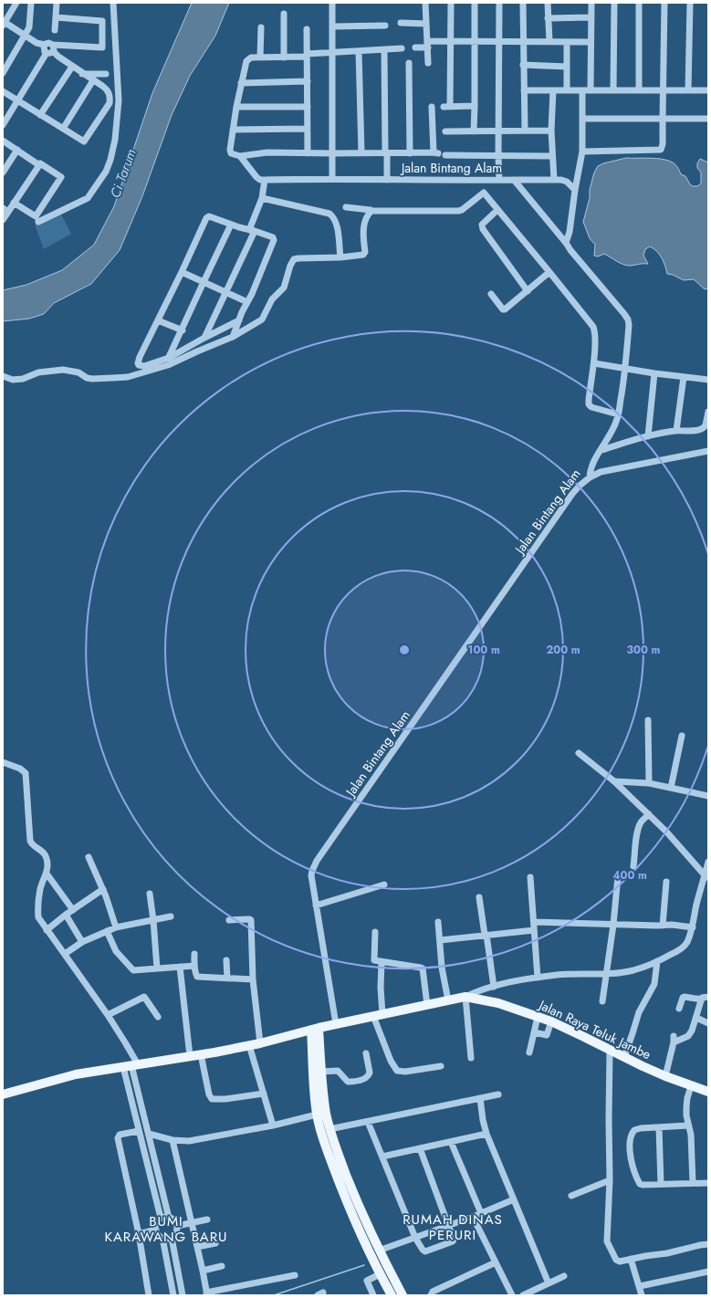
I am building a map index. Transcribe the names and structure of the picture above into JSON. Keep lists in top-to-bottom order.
{
  "streets": {
    "main road": ["Jalan Raya Teluk Jambe"],
    "street": ["Jalan Bintang Alam"]
  },
  "crossings": [
    ["Jalan Bintang Alam", "Jalan Raya Teluk Jambe"]
  ],
  "districts": ["RUMAH DINAS PERURI", "BUMI KARAWANG BARU"],
  "water": ["Ci Tarum"],
  "rings": [
    "100 m",
    "200 m",
    "300 m",
    "400 m"
  ]
}
